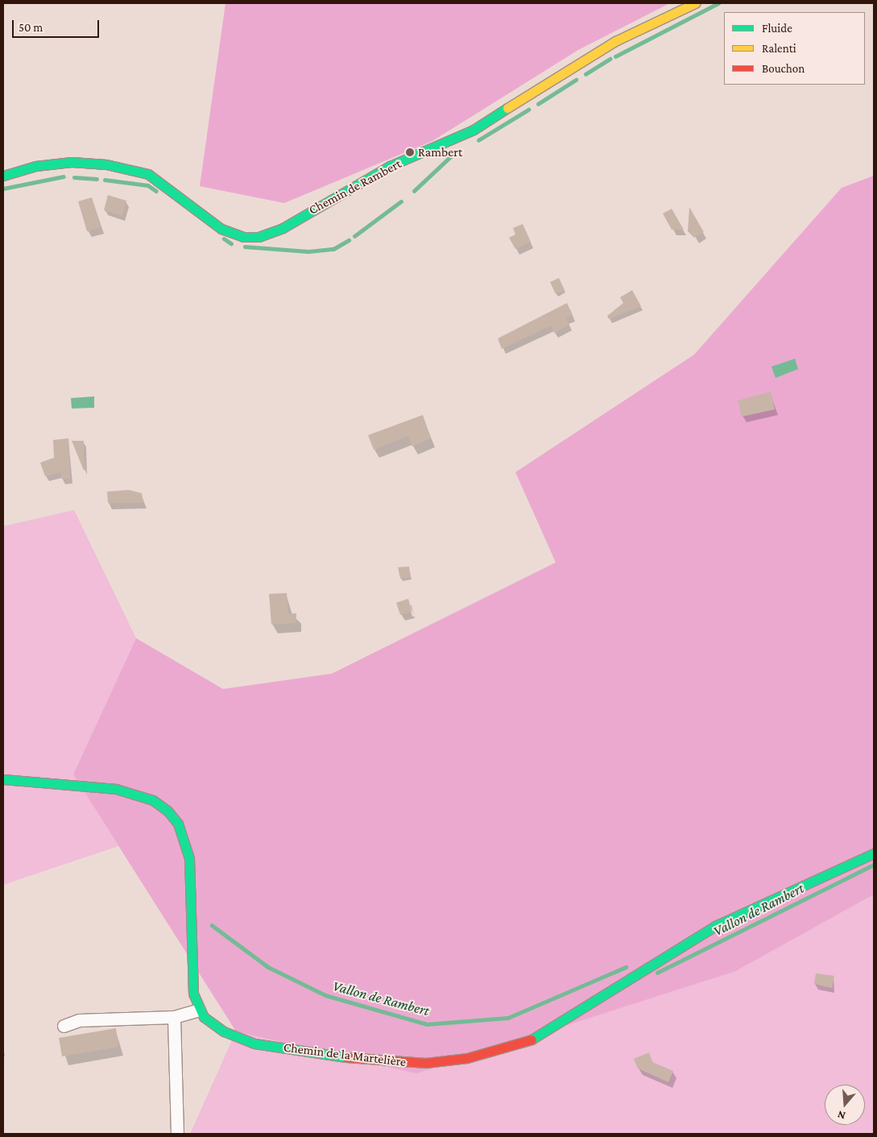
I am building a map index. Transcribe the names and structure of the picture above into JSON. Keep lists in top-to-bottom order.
{
  "streets": {
    "street": ["Chemin de Rambert", "Chemin de la Martelière"]
  },
  "water": ["Vallon de Rambert"],
  "places": ["Rambert"],
  "legend": ["Fluide", "Ralenti", "Bouchon"],
  "scale_bar": "50 m",
  "north": "bottom"
}
